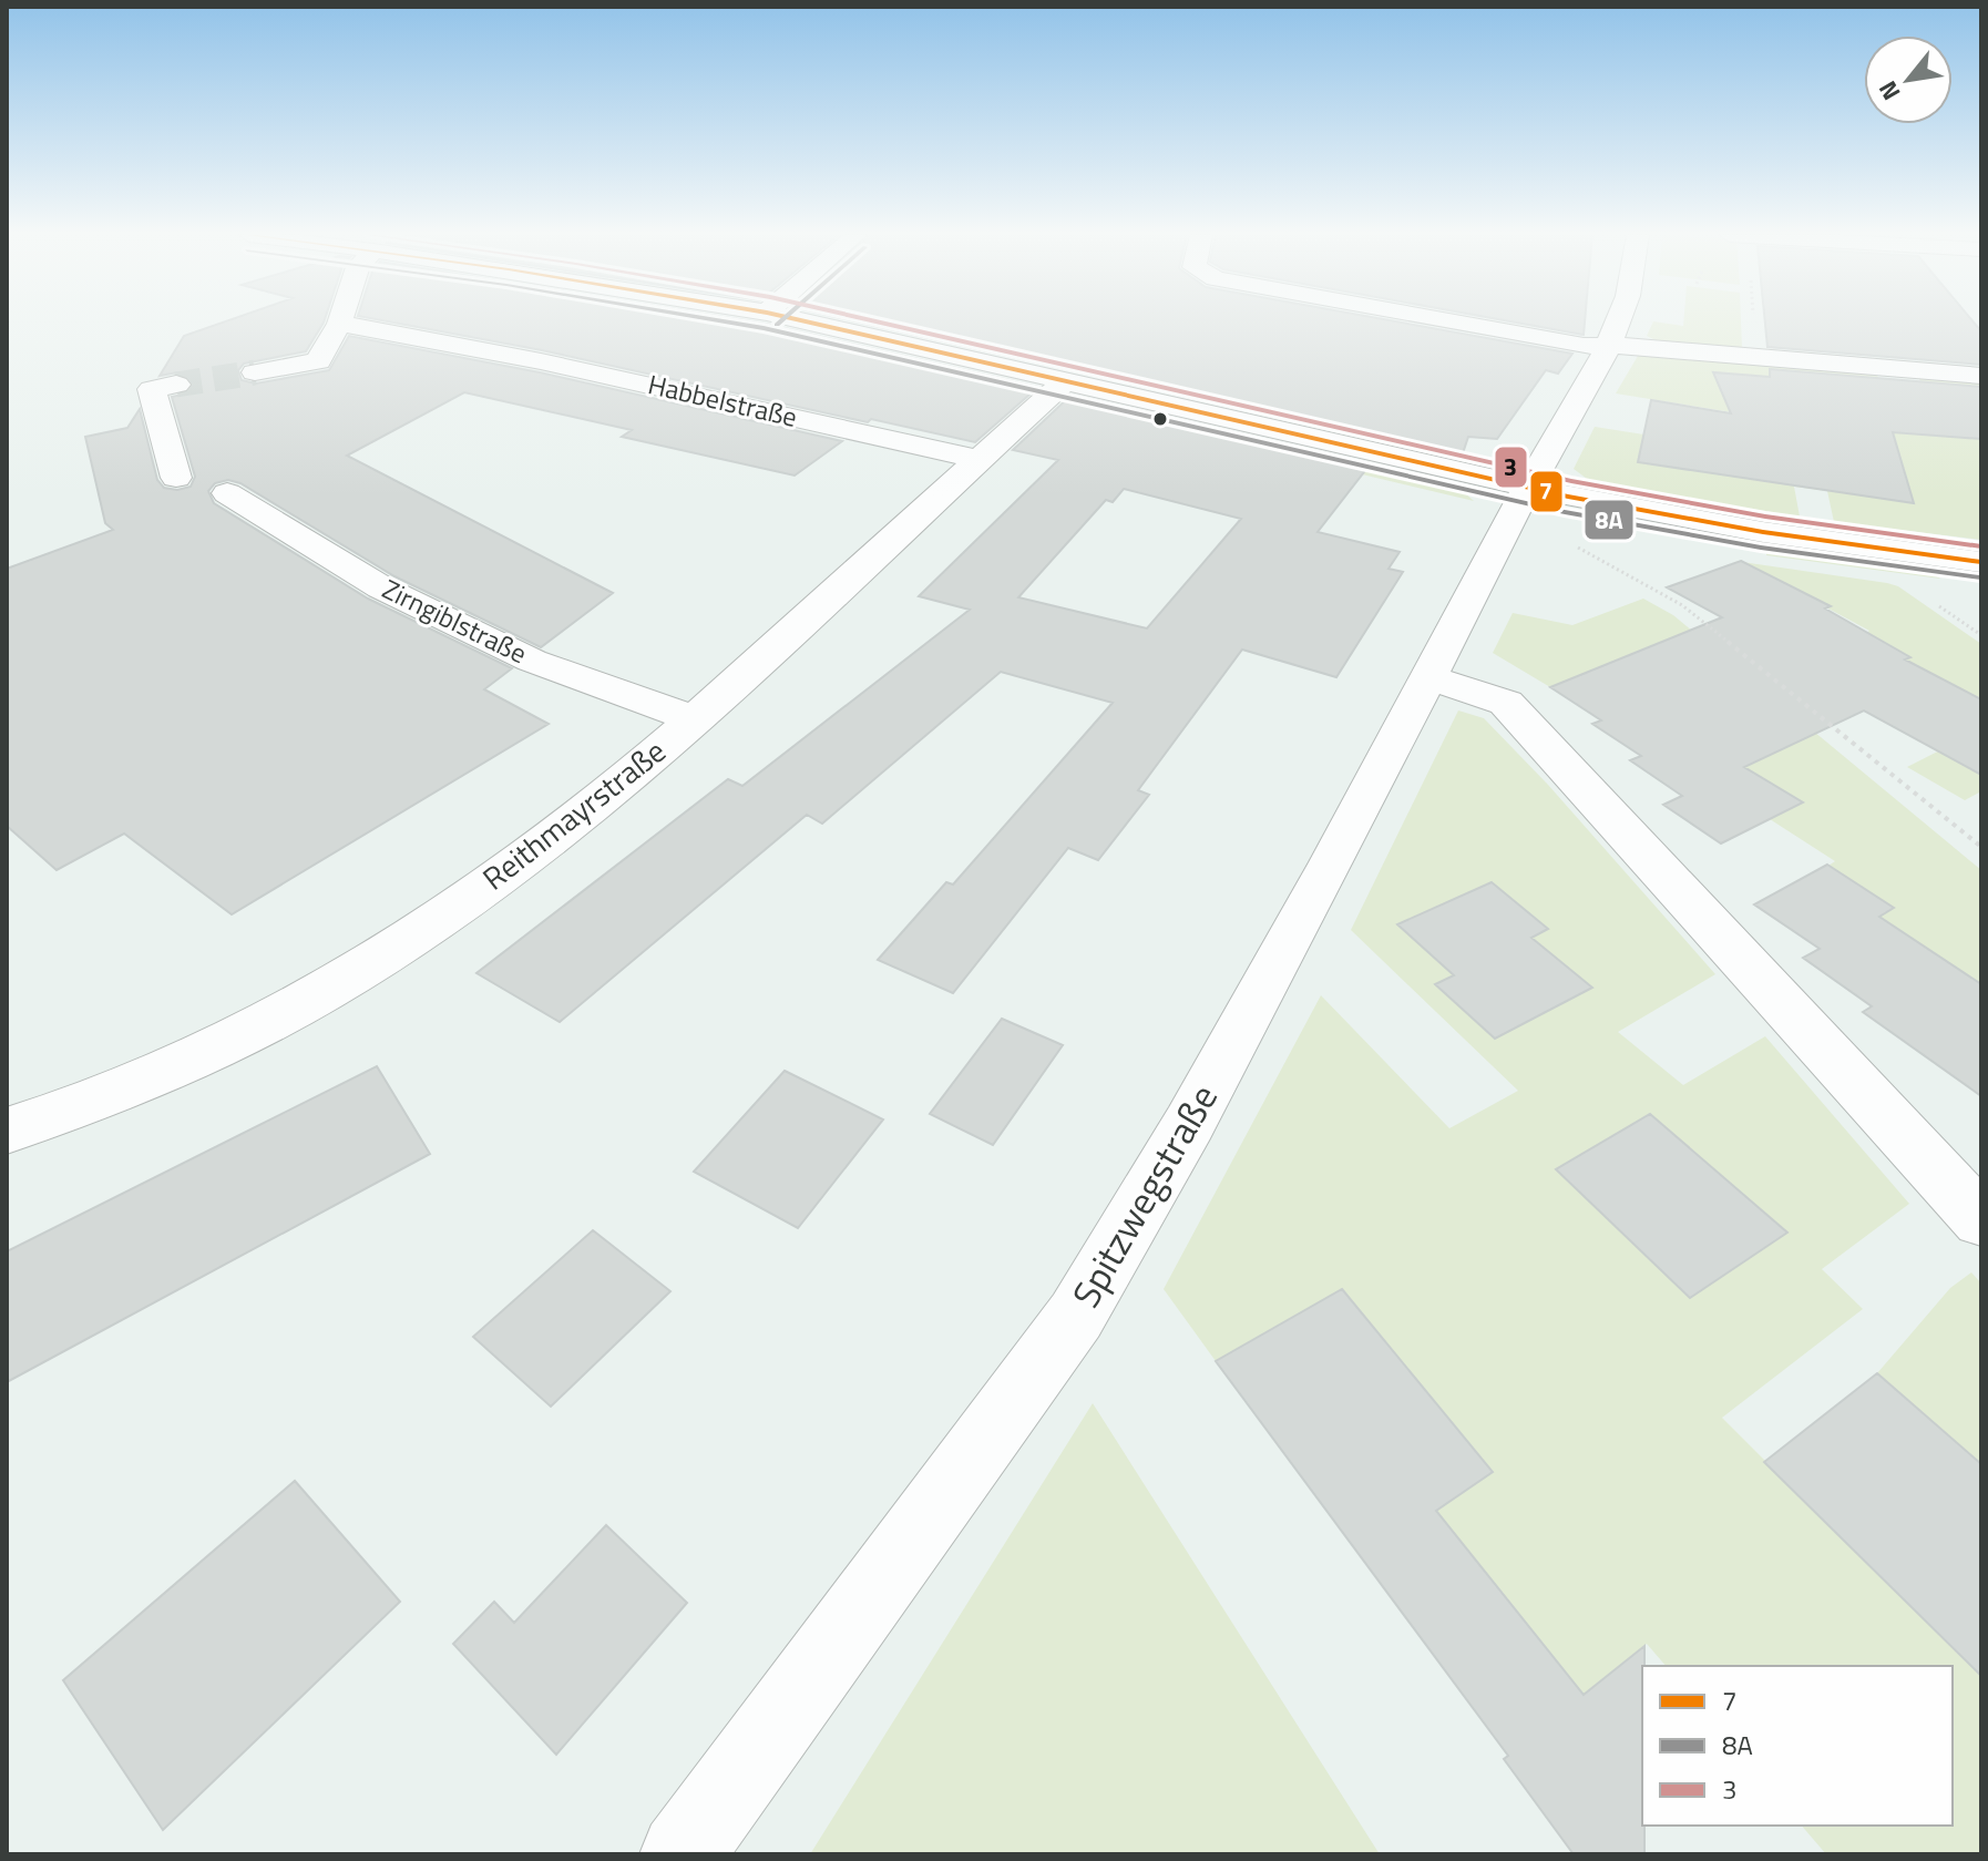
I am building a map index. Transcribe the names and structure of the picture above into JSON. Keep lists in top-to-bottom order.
{
  "streets": {
    "street": [
      "Habbelstraße",
      "Zirngiblstraße",
      "Reithmayrstraße",
      "Spitzwegstraße"
    ]
  },
  "crossings": [
    ["Habbelstraße", "Reithmayrstraße"],
    ["Zirngiblstraße", "Reithmayrstraße"]
  ],
  "lines": ["transit line 7", "transit line 8A", "transit line 3"],
  "legend": ["7", "8A", "3"],
  "north": "bottom left"
}
